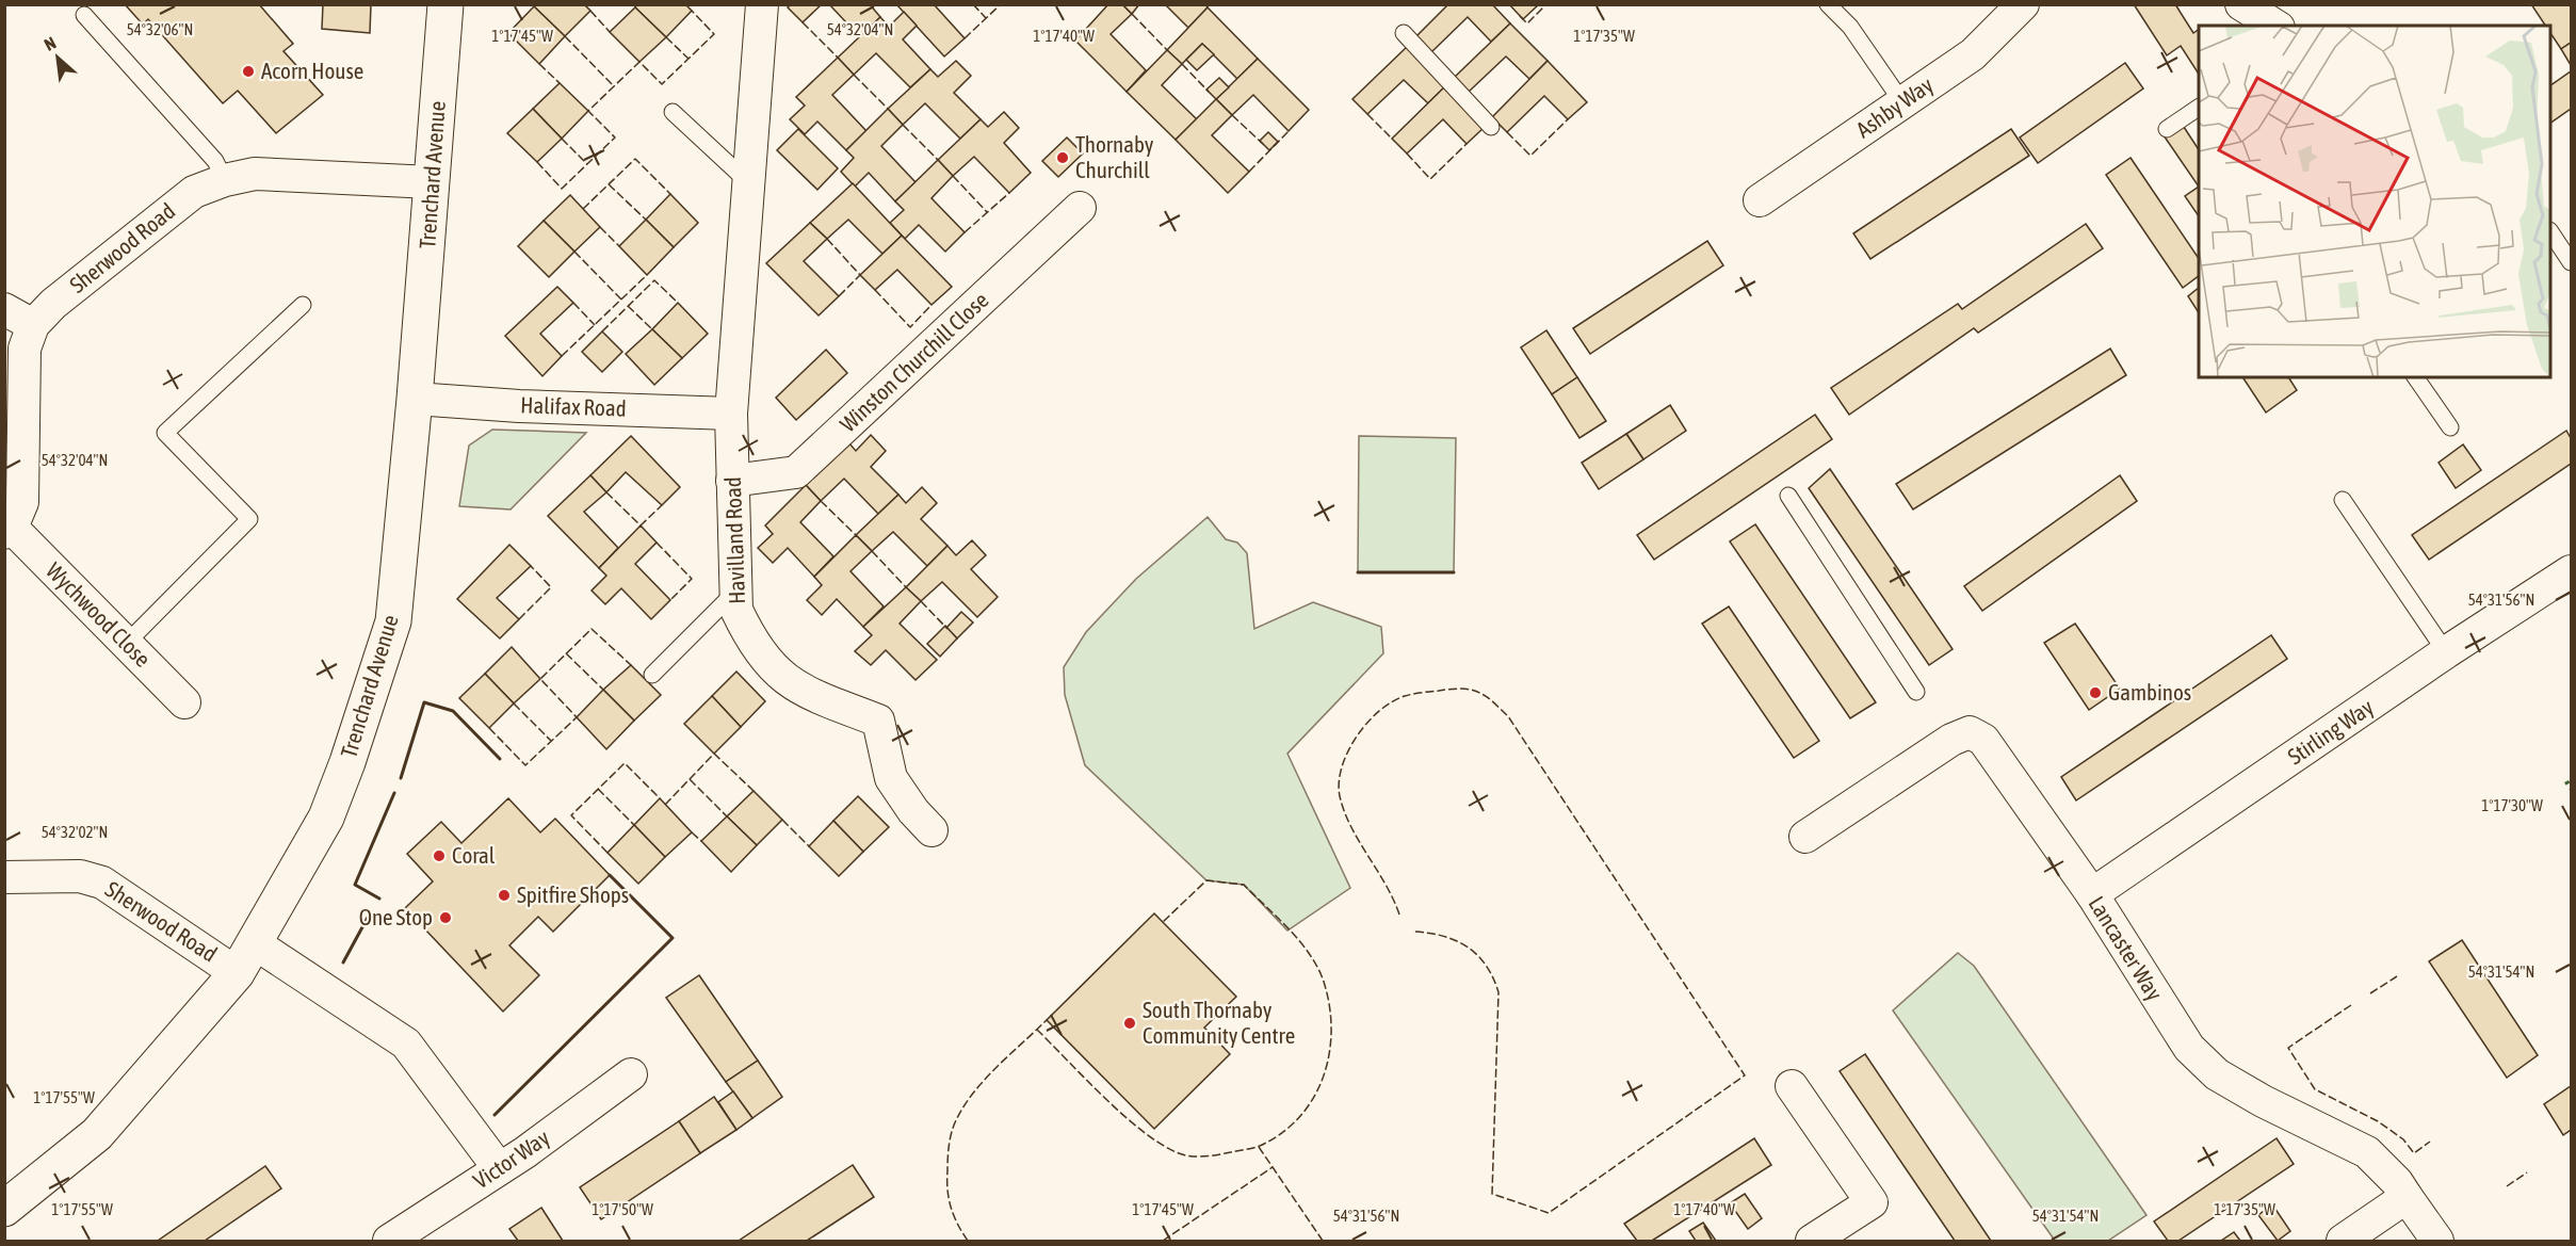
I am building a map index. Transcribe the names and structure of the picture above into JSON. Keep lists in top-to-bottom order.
{
  "streets": {
    "street": [
      "Ashby Way",
      "Trenchard Avenue",
      "Sherwood Road",
      "Winston Churchill Close",
      "Halifax Road",
      "Havilland Road",
      "Wychwood Close",
      "Stirling Way",
      "Lancaster Way",
      "Victor Way"
    ]
  },
  "crossings": [
    ["Trenchard Avenue", "Sherwood Road"],
    ["Trenchard Avenue", "Halifax Road"],
    ["Sherwood Road", "Wychwood Close"],
    ["Winston Churchill Close", "Havilland Road"],
    ["Halifax Road", "Havilland Road"],
    ["Stirling Way", "Lancaster Way"]
  ],
  "places": [
    "Acorn House",
    "Thornaby Churchill",
    "Gambinos",
    "Coral",
    "Spitfire Shops",
    "One Stop",
    "South Thornaby Community Centre"
  ],
  "north": "top left",
  "coordinates": [
    "54°32'06\"N",
    "54°32'04\"N",
    "1°17'45\"W",
    "1°17'40\"W",
    "1°17'35\"W",
    "54°31'56\"N",
    "1°17'30\"W",
    "54°32'02\"N",
    "54°31'54\"N",
    "1°17'55\"W",
    "1°17'50\"W"
  ]
}
